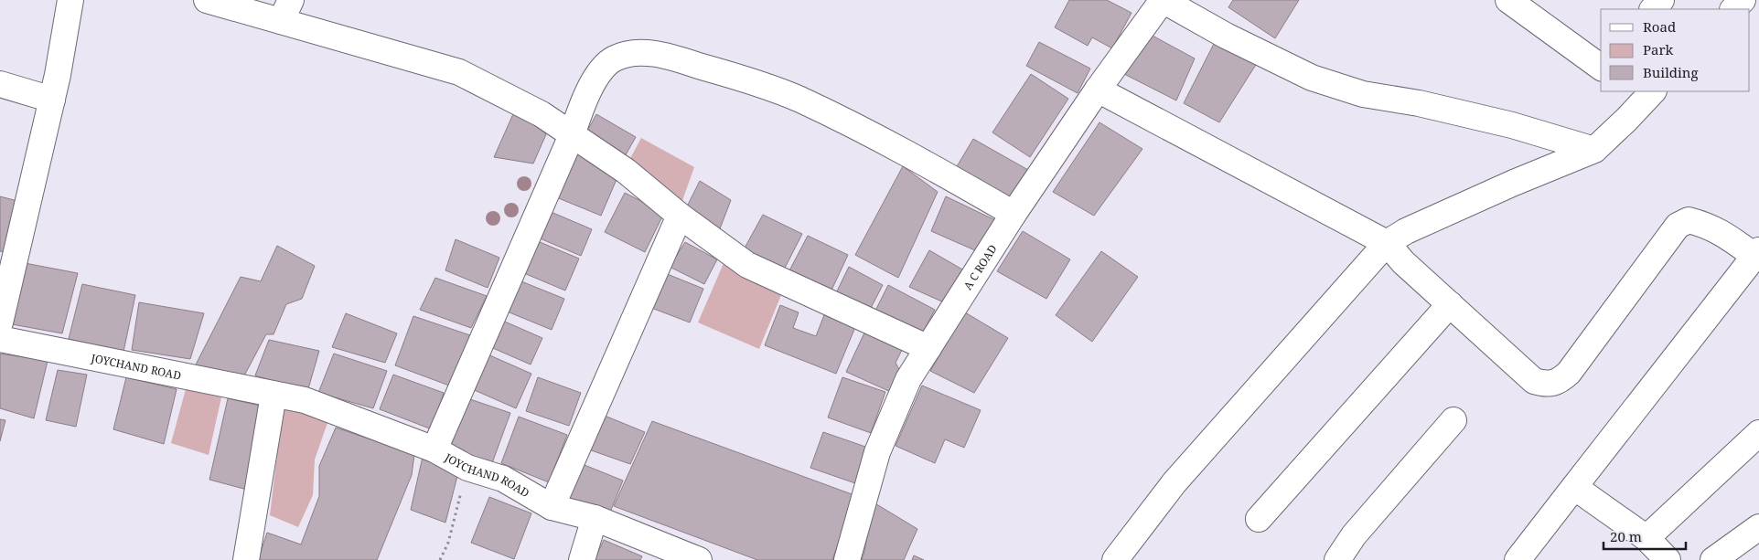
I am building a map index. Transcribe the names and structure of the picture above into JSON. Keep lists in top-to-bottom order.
{
  "streets": {
    "street": ["A C ROAD", "JOYCHAND ROAD"]
  },
  "legend": ["Road", "Park", "Building"],
  "scale_bar": "20 m"
}
